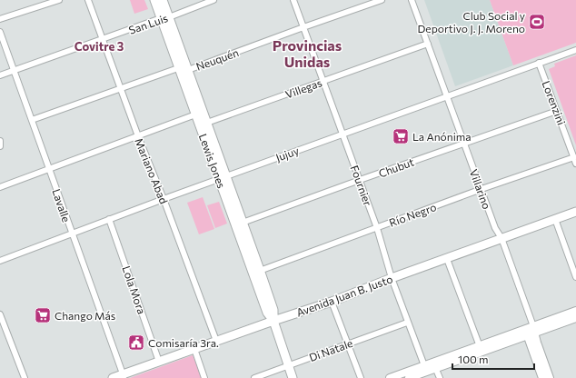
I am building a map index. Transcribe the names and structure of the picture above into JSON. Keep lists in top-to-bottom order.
{
  "streets": {
    "main road": ["Lewis Jones", "Avenida Juan B. Justo"],
    "street": [
      "San Luis",
      "Neuquén",
      "Villegas",
      "Lorenzini",
      "Jujuy",
      "Chubut",
      "Mariano Abad",
      "Fournier",
      "Villarino",
      "Lavalle",
      "Río Negro",
      "Lola Mora",
      "Di Natale"
    ]
  },
  "crossings": [
    ["San Luis", "Lewis Jones"],
    ["San Luis", "Mariano Abad"],
    ["San Luis", "Lavalle"],
    ["Neuquén", "Lewis Jones"],
    ["Neuquén", "Mariano Abad"],
    ["Neuquén", "Fournier"],
    ["Neuquén", "Lavalle"],
    ["Villegas", "Lewis Jones"],
    ["Villegas", "Fournier"],
    ["Villegas", "Villarino"],
    ["Lorenzini", "Jujuy"],
    ["Lorenzini", "Chubut"],
    ["Lorenzini", "Río Negro"],
    ["Jujuy", "Lewis Jones"],
    ["Jujuy", "Mariano Abad"],
    ["Jujuy", "Fournier"],
    ["Jujuy", "Villarino"],
    ["Jujuy", "Lavalle"],
    ["Jujuy", "Lola Mora"],
    ["Lewis Jones", "Chubut"],
    ["Lewis Jones", "Río Negro"],
    ["Lewis Jones", "Avenida Juan B. Justo"],
    ["Lewis Jones", "Di Natale"],
    ["Chubut", "Fournier"],
    ["Chubut", "Villarino"],
    ["Mariano Abad", "Avenida Juan B. Justo"],
    ["Fournier", "Río Negro"],
    ["Fournier", "Avenida Juan B. Justo"],
    ["Fournier", "Di Natale"],
    ["Villarino", "Río Negro"],
    ["Villarino", "Avenida Juan B. Justo"],
    ["Lavalle", "Avenida Juan B. Justo"],
    ["Lola Mora", "Avenida Juan B. Justo"]
  ],
  "districts": ["Provincias Unidas", "Covitre 3"],
  "places": {
    "sports": ["Club Social y Deportivo J. J. Moreno"],
    "supermarket": ["La Anónima", "Chango Más"],
    "public building": ["Comisaría 3ra."]
  },
  "scale_bar": "100 m"
}
